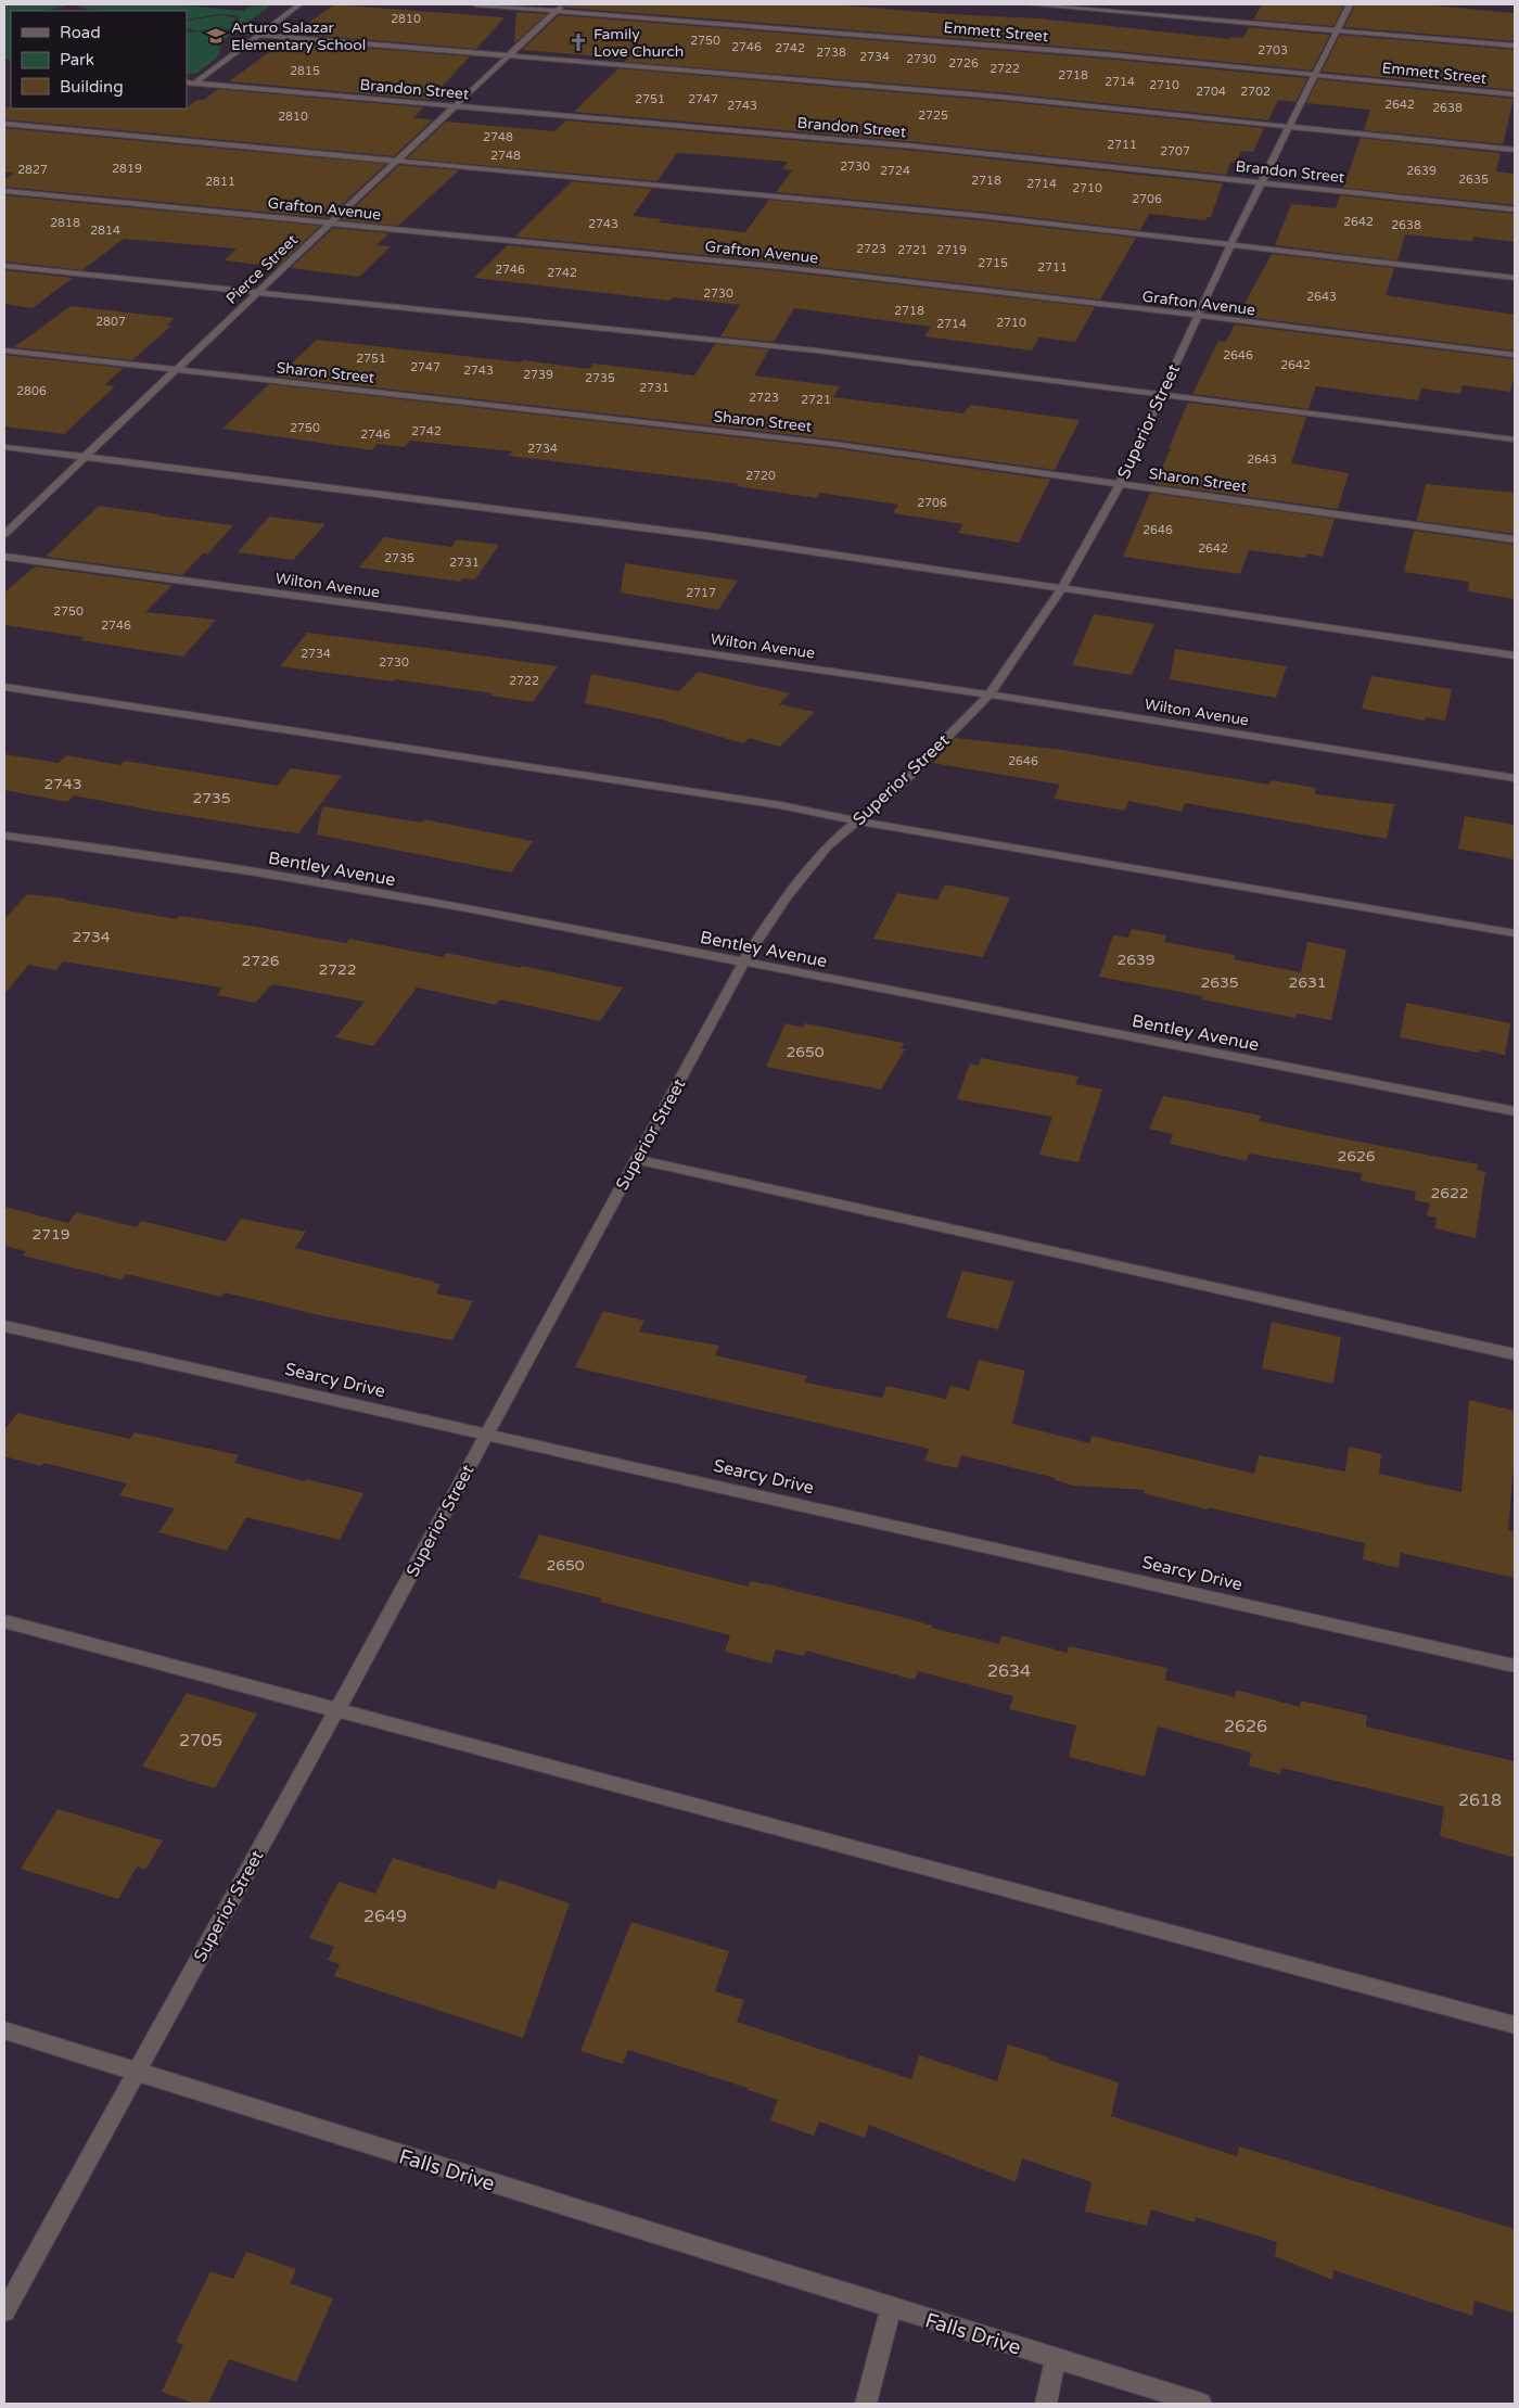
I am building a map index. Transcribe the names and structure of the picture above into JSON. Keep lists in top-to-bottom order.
{
  "streets": {
    "street": [
      "Emmett Street",
      "Brandon Street",
      "Grafton Avenue",
      "Pierce Street",
      "Sharon Street",
      "Superior Street",
      "Wilton Avenue",
      "Bentley Avenue",
      "Searcy Drive",
      "Falls Drive"
    ]
  },
  "crossings": [
    ["Emmett Street", "Pierce Street"],
    ["Emmett Street", "Superior Street"],
    ["Brandon Street", "Pierce Street"],
    ["Brandon Street", "Superior Street"],
    ["Grafton Avenue", "Pierce Street"],
    ["Grafton Avenue", "Superior Street"],
    ["Pierce Street", "Sharon Street"],
    ["Sharon Street", "Superior Street"],
    ["Superior Street", "Wilton Avenue"],
    ["Superior Street", "Bentley Avenue"],
    ["Superior Street", "Searcy Drive"],
    ["Superior Street", "Falls Drive"]
  ],
  "places": {
    "school or university": ["Arturo Salazar Elementary School"],
    "church": ["Family Love Church"]
  },
  "house_numbers": [
    "2810",
    "2750",
    "2746",
    "2742",
    "2703",
    "2738",
    "2734",
    "2730",
    "2726",
    "2722",
    "2815",
    "2718",
    "2714",
    "2710",
    "2704",
    "2702",
    "2751",
    "2747",
    "2642",
    "2743",
    "2638",
    "2725",
    "2810",
    "2748",
    "2711",
    "2707",
    "2748",
    "2730",
    "2819",
    "2827",
    "2724",
    "2639",
    "2635",
    "2718",
    "2811",
    "2714",
    "2710",
    "2706",
    "2642",
    "2818",
    "2743",
    "2638",
    "2814",
    "2723",
    "2721",
    "2719",
    "2715",
    "2711",
    "2746",
    "2742",
    "2730",
    "2643",
    "2718",
    "2807",
    "2710",
    "2714",
    "2646",
    "2751",
    "2642",
    "2747",
    "2743",
    "2739",
    "2735",
    "2731",
    "2806",
    "2723",
    "2721",
    "2750",
    "2742",
    "2746",
    "2734",
    "2643",
    "2720",
    "2706",
    "2646",
    "2642",
    "2735",
    "2731",
    "2717",
    "2750",
    "2746",
    "2734",
    "2730",
    "2722",
    "2646",
    "2743",
    "2735",
    "2734",
    "2639",
    "2726",
    "2722",
    "2635",
    "2631",
    "2650",
    "2626",
    "2622",
    "2719",
    "2650",
    "2634",
    "2626",
    "2705",
    "2618",
    "2649"
  ],
  "legend": ["Road", "Park", "Building"]
}
